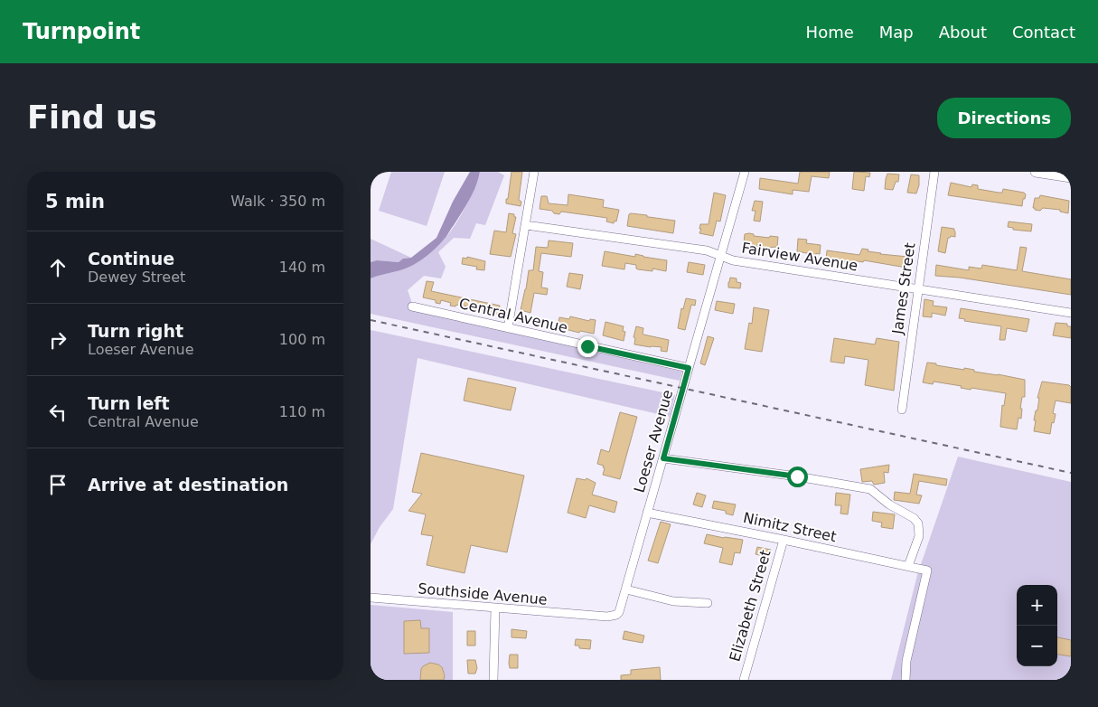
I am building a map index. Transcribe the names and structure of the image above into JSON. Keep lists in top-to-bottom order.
{
  "streets": {
    "street": [
      "Fairview Avenue",
      "James Street",
      "Central Avenue",
      "Loeser Avenue",
      "Nimitz Street",
      "Southside Avenue",
      "Elizabeth Street"
    ]
  },
  "crossings": [
    ["Fairview Avenue", "James Street"],
    ["Fairview Avenue", "Loeser Avenue"],
    ["Central Avenue", "Loeser Avenue"],
    ["Loeser Avenue", "Nimitz Street"],
    ["Loeser Avenue", "Southside Avenue"],
    ["Nimitz Street", "Elizabeth Street"]
  ],
  "page": {
    "header": "Turnpoint",
    "nav": [
      "Home",
      "Map",
      "About",
      "Contact"
    ],
    "buttons": "Directions",
    "title": "Find us",
    "heading": ["5 min", "Walk · 350 m"],
    "list": [
      ["Continue", "Dewey Street", "140 m"],
      ["Turn right", "Loeser Avenue", "100 m"],
      ["Turn left", "Central Avenue", "110 m"],
      "Arrive at destination"
    ],
    "map_buttons": ["+", "−"]
  }
}
